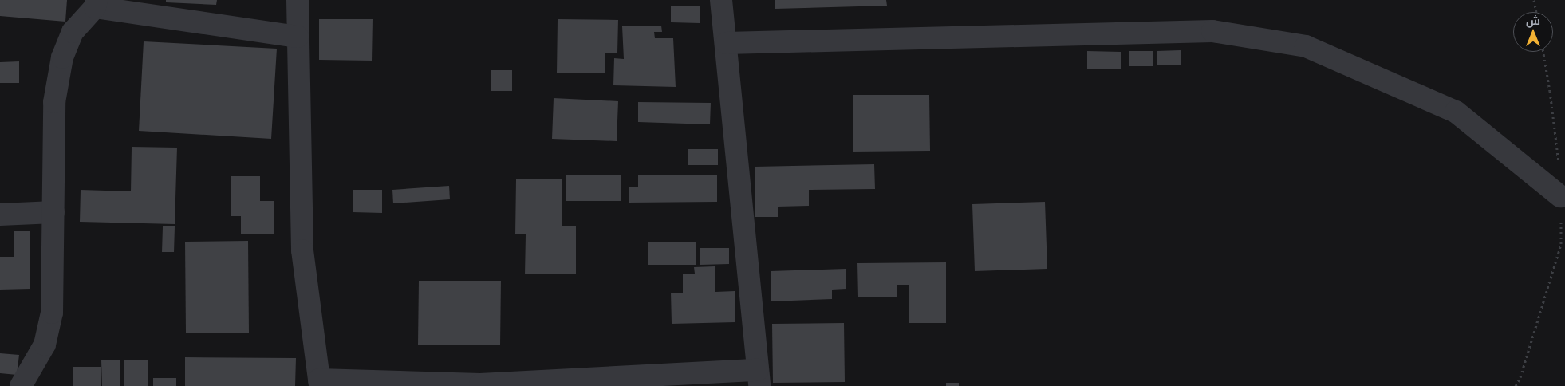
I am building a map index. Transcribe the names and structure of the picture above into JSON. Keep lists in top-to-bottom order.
{
  "north": "top"
}
